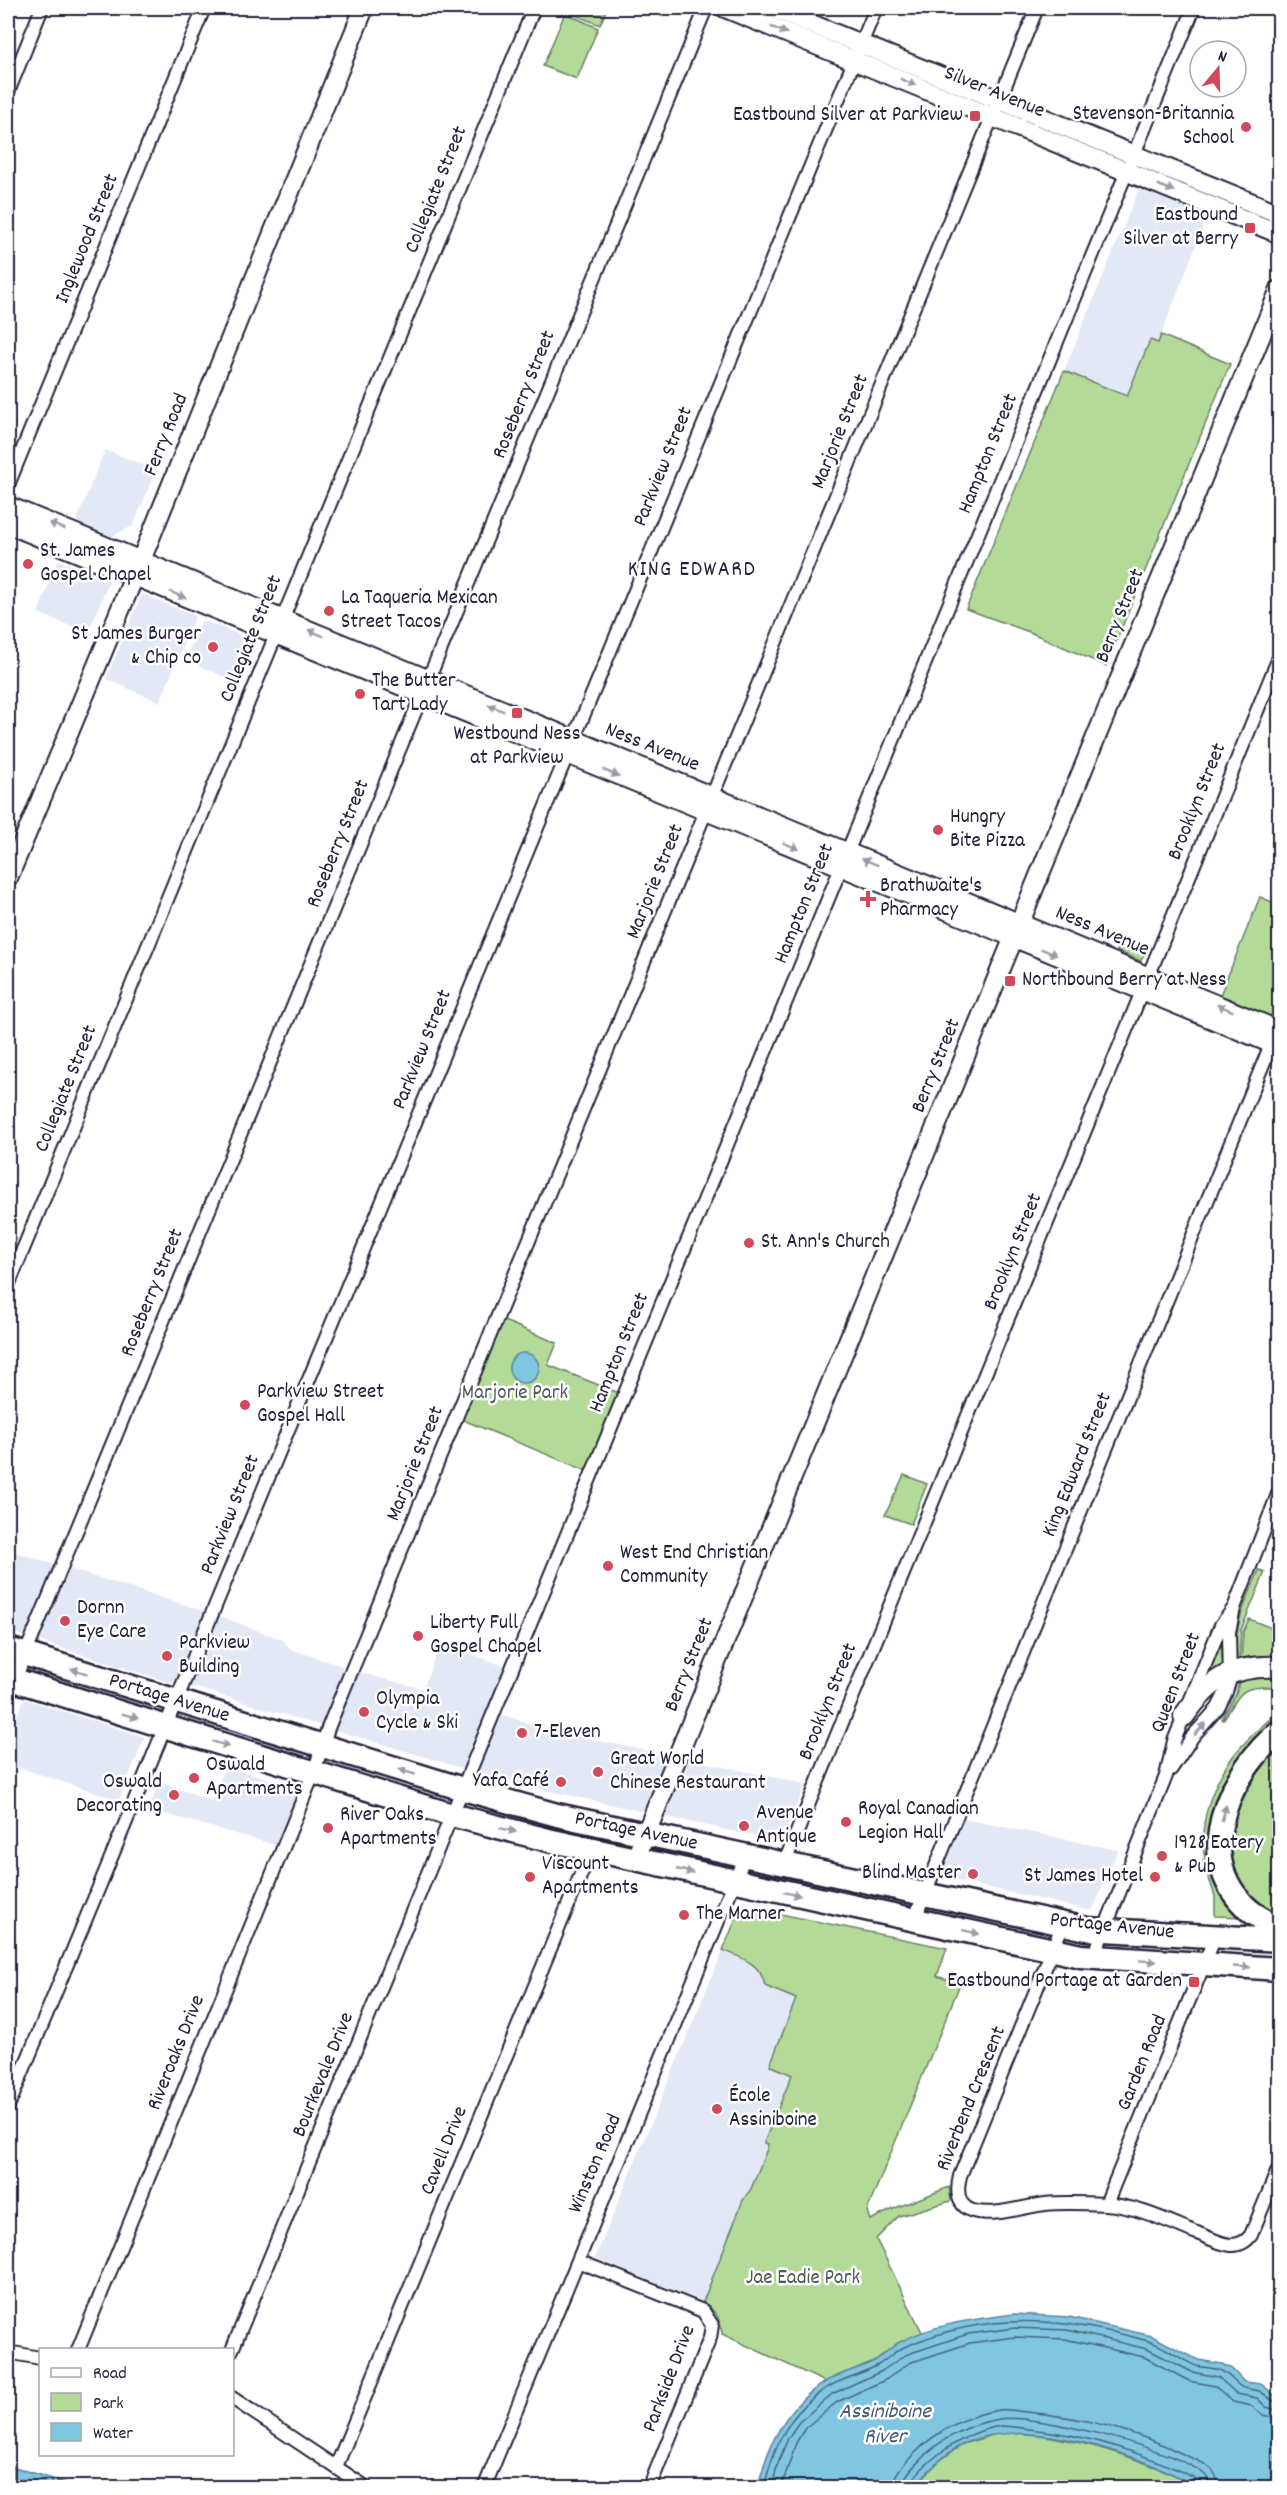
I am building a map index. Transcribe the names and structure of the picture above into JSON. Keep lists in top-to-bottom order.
{
  "streets": {
    "highway": ["Portage Avenue"],
    "street": [
      "Silver Avenue",
      "Collegiate Street",
      "Inglewood Street",
      "Roseberry Street",
      "Marjorie Street",
      "Ferry Road",
      "Hampton Street",
      "Parkview Street",
      "Berry Street",
      "Ness Avenue",
      "Brooklyn Street",
      "King Edward Street",
      "Queen Street",
      "Riveroaks Drive",
      "Garden Road",
      "Bourkevale Drive",
      "Riverbend Crescent",
      "Cavell Drive",
      "Winston Road",
      "Parkside Drive"
    ]
  },
  "crossings": [
    ["Silver Avenue", "Marjorie Street"],
    ["Silver Avenue", "Hampton Street"],
    ["Silver Avenue", "Parkview Street"],
    ["Collegiate Street", "Ness Avenue"],
    ["Roseberry Street", "Ness Avenue"],
    ["Roseberry Street", "Portage Avenue"],
    ["Marjorie Street", "Ness Avenue"],
    ["Marjorie Street", "Portage Avenue"],
    ["Marjorie Street", "Riveroaks Drive"],
    ["Ferry Road", "Ness Avenue"],
    ["Hampton Street", "Ness Avenue"],
    ["Hampton Street", "Portage Avenue"],
    ["Hampton Street", "Bourkevale Drive"],
    ["Parkview Street", "Ness Avenue"],
    ["Parkview Street", "Portage Avenue"],
    ["Berry Street", "Ness Avenue"],
    ["Berry Street", "Portage Avenue"],
    ["Ness Avenue", "Brooklyn Street"],
    ["Ness Avenue", "King Edward Street"],
    ["Brooklyn Street", "Portage Avenue"],
    ["King Edward Street", "Portage Avenue"],
    ["Queen Street", "Portage Avenue"],
    ["Portage Avenue", "Riveroaks Drive"],
    ["Portage Avenue", "Garden Road"],
    ["Portage Avenue", "Bourkevale Drive"],
    ["Portage Avenue", "Riverbend Crescent"],
    ["Portage Avenue", "Cavell Drive"],
    ["Portage Avenue", "Winston Road"],
    ["Garden Road", "Riverbend Crescent"],
    ["Winston Road", "Parkside Drive"]
  ],
  "districts": ["KING EDWARD"],
  "water": ["Assiniboine River"],
  "parks": ["Marjorie Park", "Jae Eadie Park"],
  "places": {
    "transit": [
      "Eastbound Silver at Parkview",
      "Eastbound Silver at Berry",
      "Westbound Ness at Parkview",
      "Northbound Berry at Ness",
      "Eastbound Portage at Garden"
    ],
    "other": [
      "Stevenson-Britannia School",
      "St. James Gospel Chapel",
      "La Taqueria Mexican Street Tacos",
      "St James Burger & Chip co",
      "The Butter Tart Lady",
      "Hungry Bite Pizza",
      "St. Ann's Church",
      "Parkview Street Gospel Hall",
      "West End Christian Community",
      "Dornn Eye Care",
      "Liberty Full Gospel Chapel",
      "Parkview Building",
      "Olympia Cycle & Ski",
      "7-Eleven",
      "Great World Chinese Restaurant",
      "Oswald Apartments",
      "Yafa Café",
      "Oswald Decorating",
      "Royal Canadian Legion Hall",
      "Avenue Antique",
      "River Oaks Apartments",
      "1928 Eatery & Pub",
      "Blind Master",
      "Viscount Apartments",
      "St James Hotel",
      "The Marner",
      "École Assiniboine"
    ],
    "health": ["Brathwaite's Pharmacy"]
  },
  "legend": ["Road", "Park", "Water"],
  "north": "top"
}
